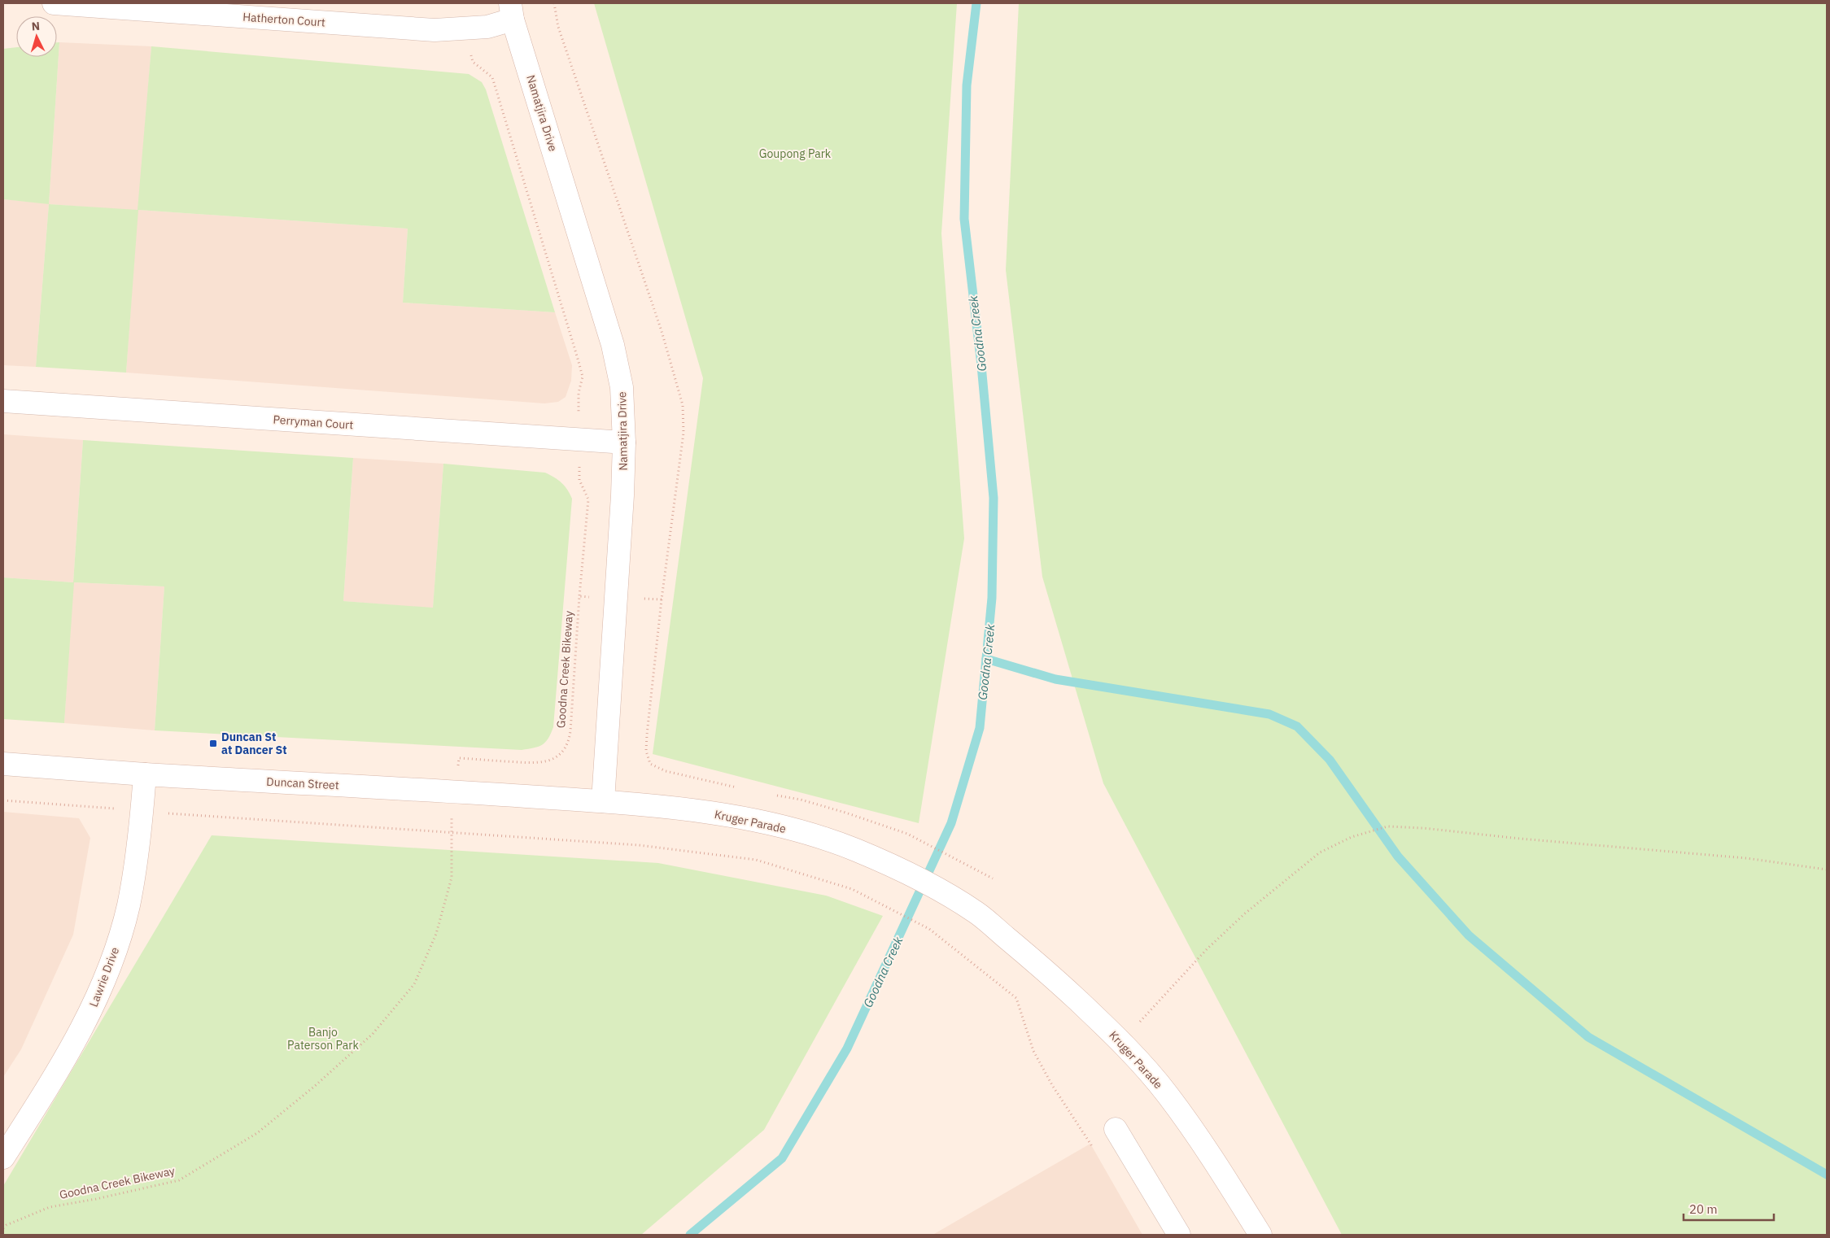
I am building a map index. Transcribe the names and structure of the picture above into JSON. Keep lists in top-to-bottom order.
{
  "streets": {
    "street": [
      "Hatherton Court",
      "Namatjira Drive",
      "Perryman Court",
      "Duncan Street",
      "Kruger Parade",
      "Lawrie Drive"
    ],
    "path": ["Goodna Creek Bikeway"]
  },
  "crossings": [
    ["Hatherton Court", "Namatjira Drive"],
    ["Namatjira Drive", "Perryman Court"],
    ["Namatjira Drive", "Goodna Creek Bikeway"],
    ["Namatjira Drive", "Duncan Street"],
    ["Namatjira Drive", "Kruger Parade"],
    ["Goodna Creek Bikeway", "Duncan Street"],
    ["Duncan Street", "Kruger Parade"],
    ["Duncan Street", "Lawrie Drive"]
  ],
  "water": ["Goodna Creek"],
  "parks": ["Goupong Park", "Banjo Paterson Park"],
  "places": {
    "transit": ["Duncan St at Dancer St"]
  },
  "scale_bar": "20 m",
  "north": "top"
}
